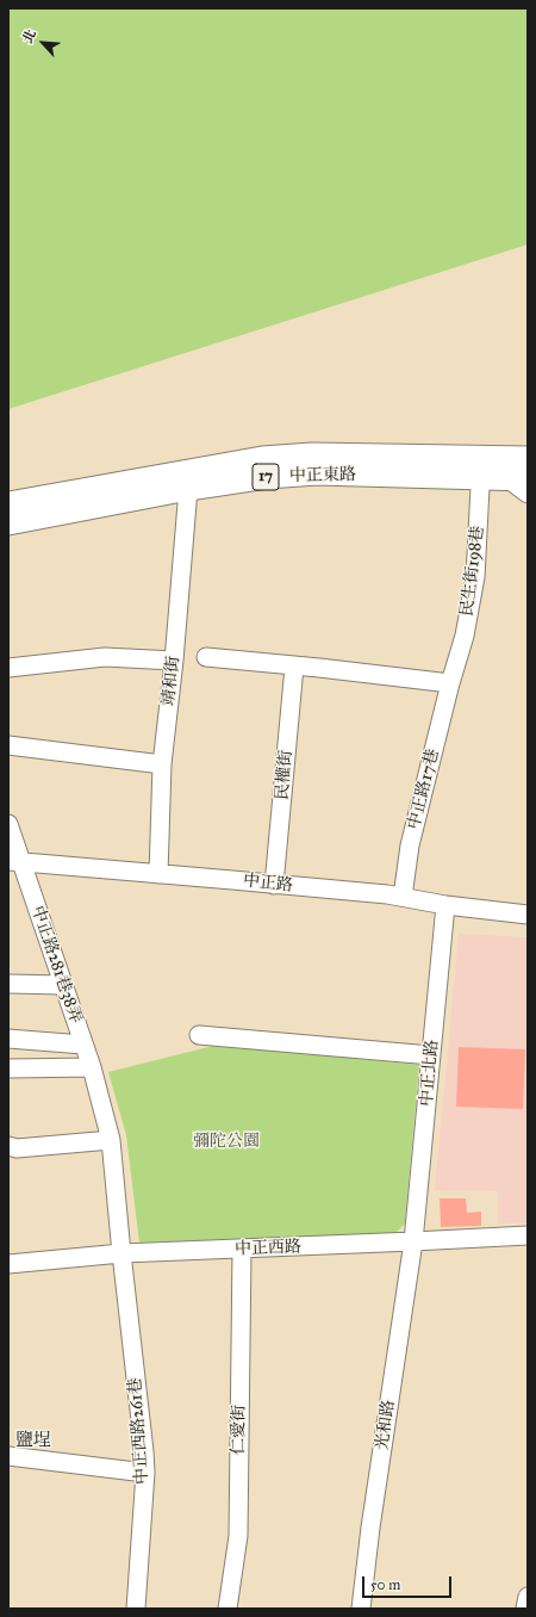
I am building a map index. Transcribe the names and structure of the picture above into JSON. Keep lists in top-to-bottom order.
{
  "streets": {
    "main road": ["中正東路", "17"],
    "street": [
      "民生街198巷",
      "靖和街",
      "民權街",
      "中正路17巷",
      "中正路",
      "中正路281巷38弄",
      "中正北路",
      "中正西路",
      "光和路",
      "仁愛街",
      "中正西路261巷"
    ]
  },
  "crossings": [
    ["中正東路", "民生街198巷"],
    ["中正東路", "靖和街"],
    ["民生街198巷", "中正路17巷"],
    ["靖和街", "中正路"],
    ["民權街", "中正路"],
    ["中正路17巷", "中正路"],
    ["中正路", "中正路281巷38弄"],
    ["中正路", "中正北路"],
    ["中正路281巷38弄", "中正西路261巷"],
    ["中正北路", "中正西路"],
    ["中正北路", "光和路"],
    ["中正西路", "光和路"],
    ["中正西路", "仁愛街"],
    ["中正西路", "中正西路261巷"]
  ],
  "districts": ["鹽埕"],
  "parks": ["彌陀公園"],
  "scale_bar": "50 m",
  "north": "top left"
}
